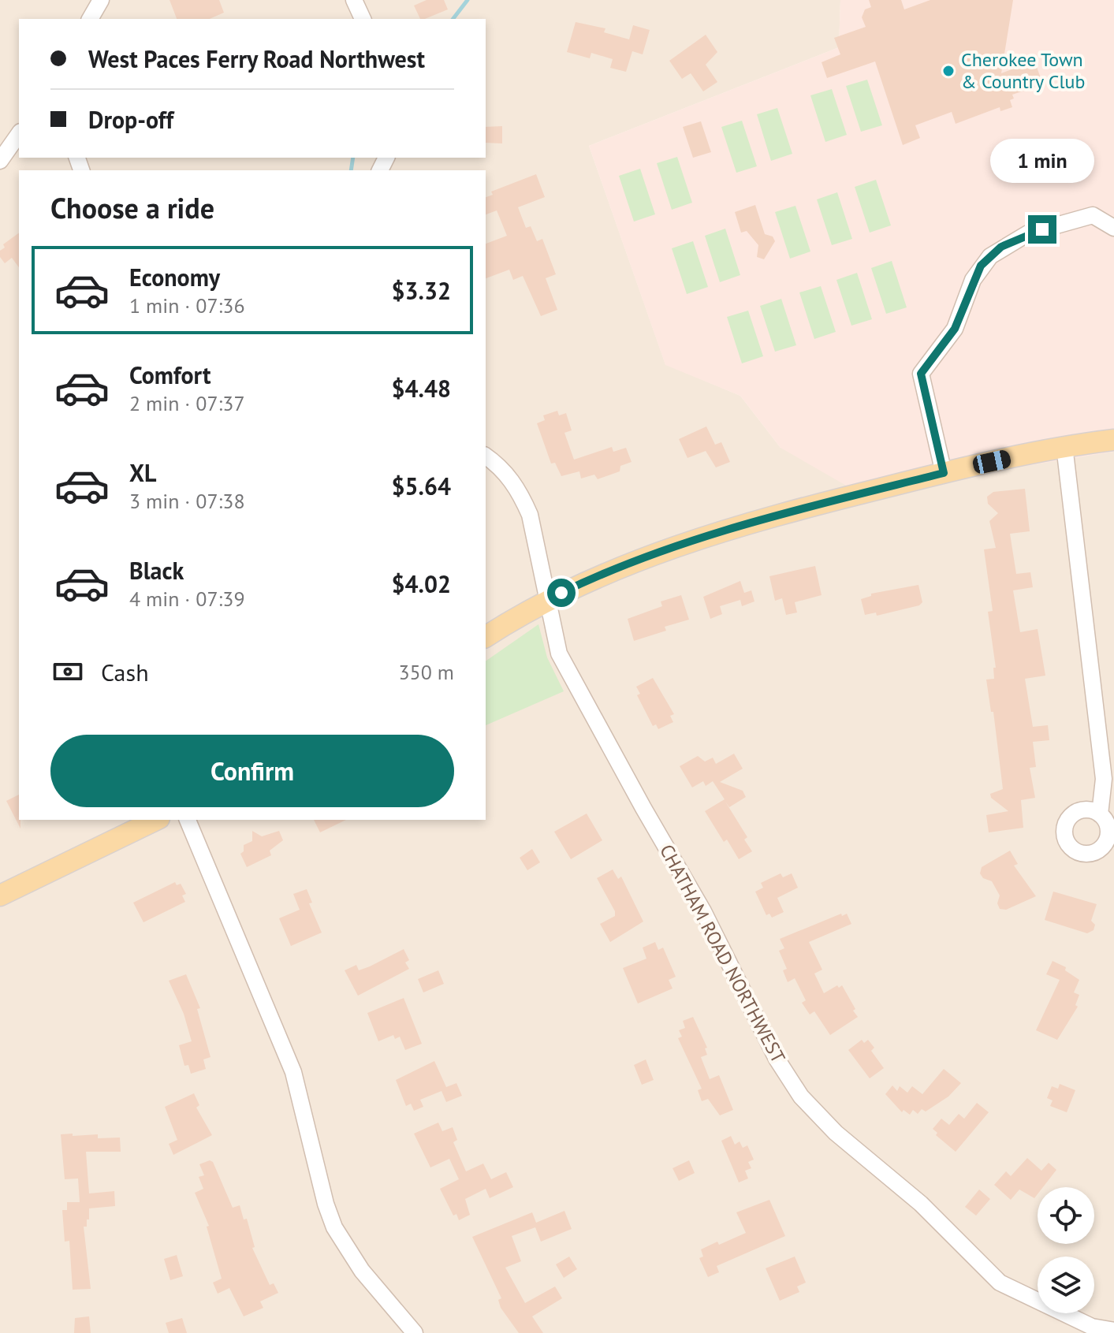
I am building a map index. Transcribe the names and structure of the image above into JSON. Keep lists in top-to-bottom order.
{
  "streets": {
    "street": ["CHATHAM ROAD NORTHWEST"]
  },
  "places": ["Cherokee Town & Country Club"],
  "page": {
    "banner": ["West Paces Ferry Road Northwest", "Drop-off"],
    "bubble": "1 min",
    "heading": "Choose a ride",
    "list": [
      {
        "name": "Economy",
        "note": "1 min · 07:36",
        "value": "$3.32"
      },
      {
        "name": "Comfort",
        "note": "2 min · 07:37",
        "value": "$4.48"
      },
      {
        "name": "XL",
        "note": "3 min · 07:38",
        "value": "$5.64"
      },
      {
        "name": "Black",
        "note": "4 min · 07:39",
        "value": "$4.02"
      }
    ],
    "pay": ["Cash", "350 m"],
    "buttons": "Confirm"
  }
}
